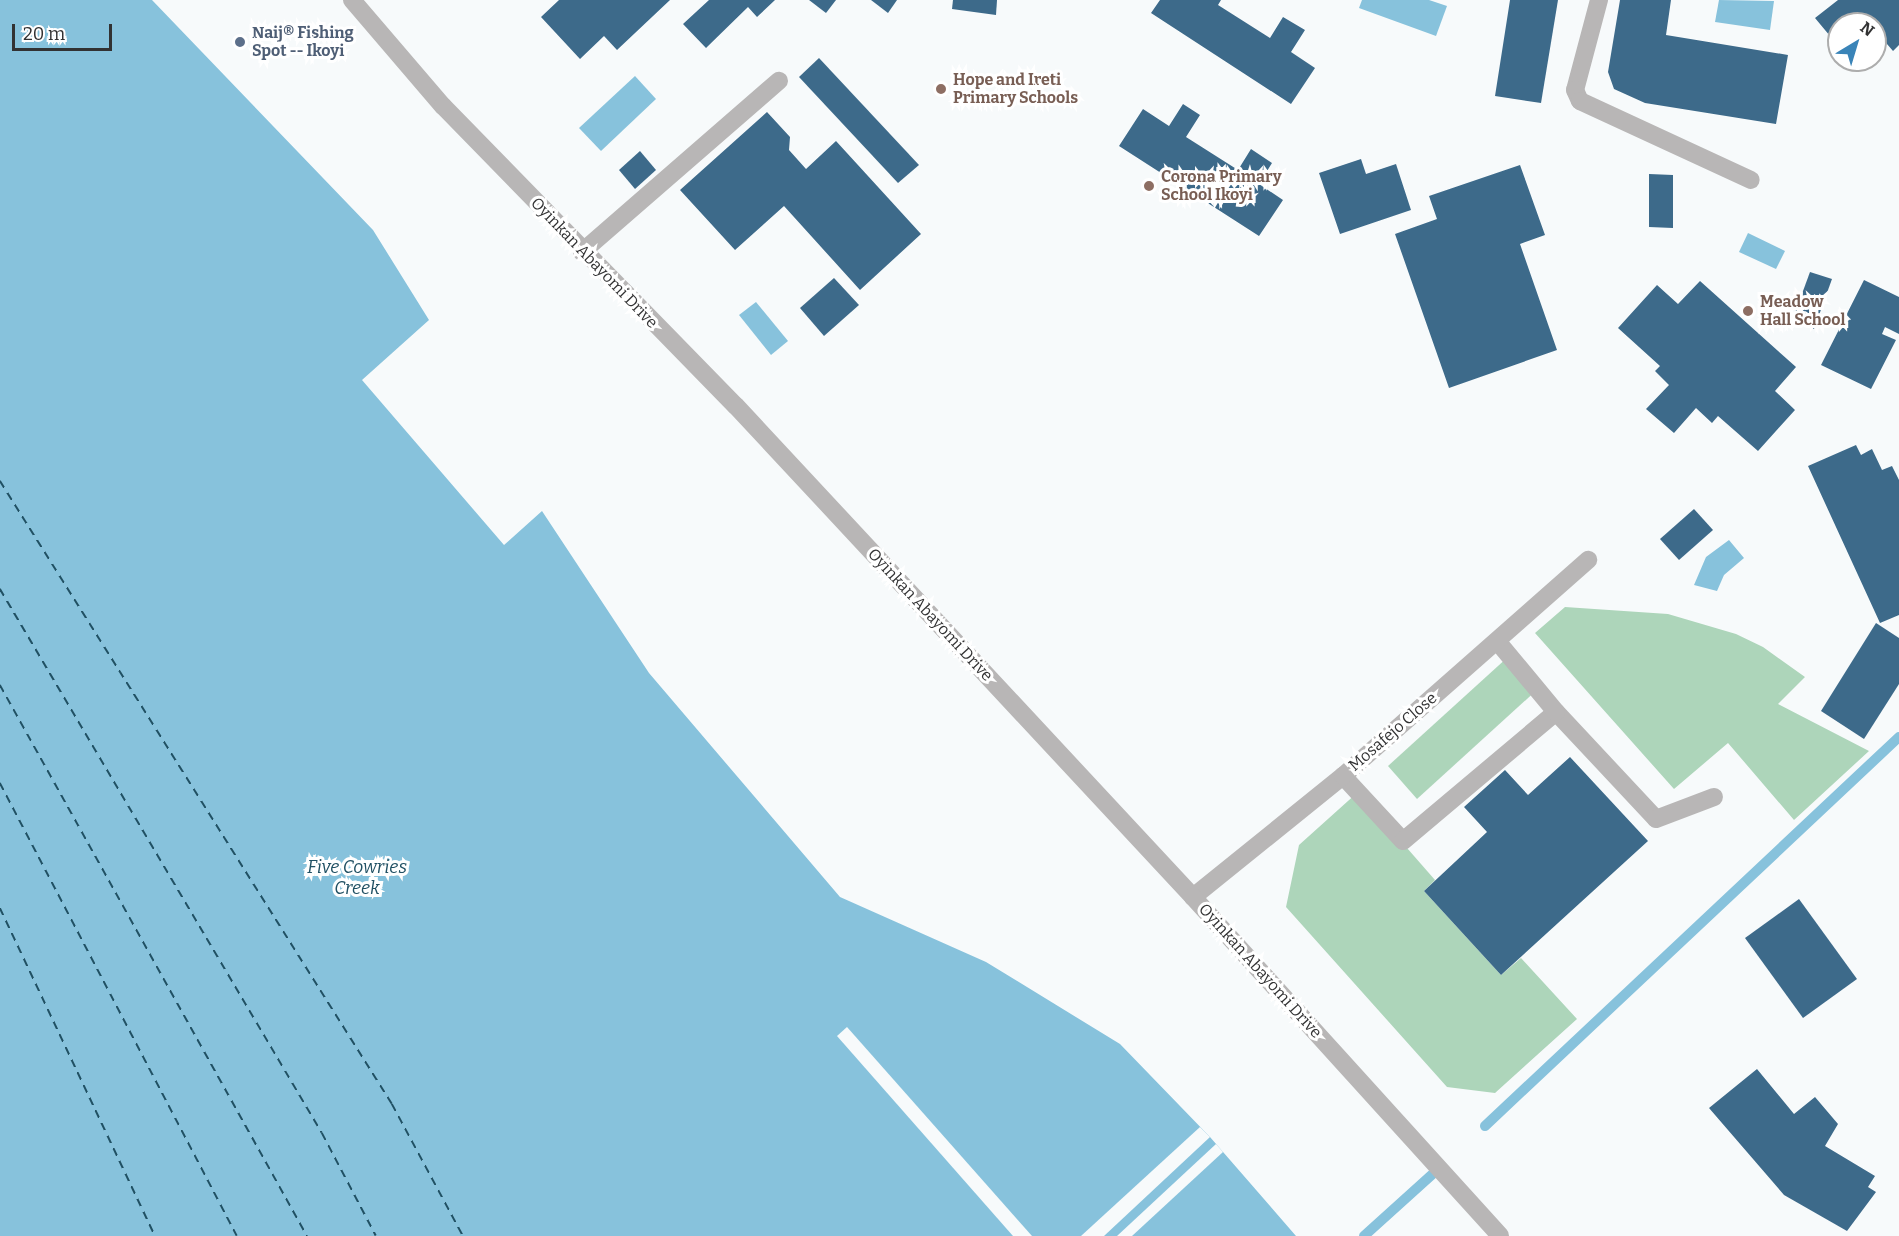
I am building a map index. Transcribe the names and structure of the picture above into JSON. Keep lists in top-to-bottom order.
{
  "streets": {
    "street": ["Oyinkan Abayomi Drive", "Mosafejo Close"]
  },
  "crossings": [
    ["Oyinkan Abayomi Drive", "Mosafejo Close"]
  ],
  "water": ["Five Cowries Creek"],
  "places": [
    "Naij® Fishing Spot -- Ikoyi",
    "Hope and Ireti Primary Schools",
    "Corona Primary School Ikoyi",
    "Meadow Hall School"
  ],
  "scale_bar": "20 m",
  "north": "top right"
}
